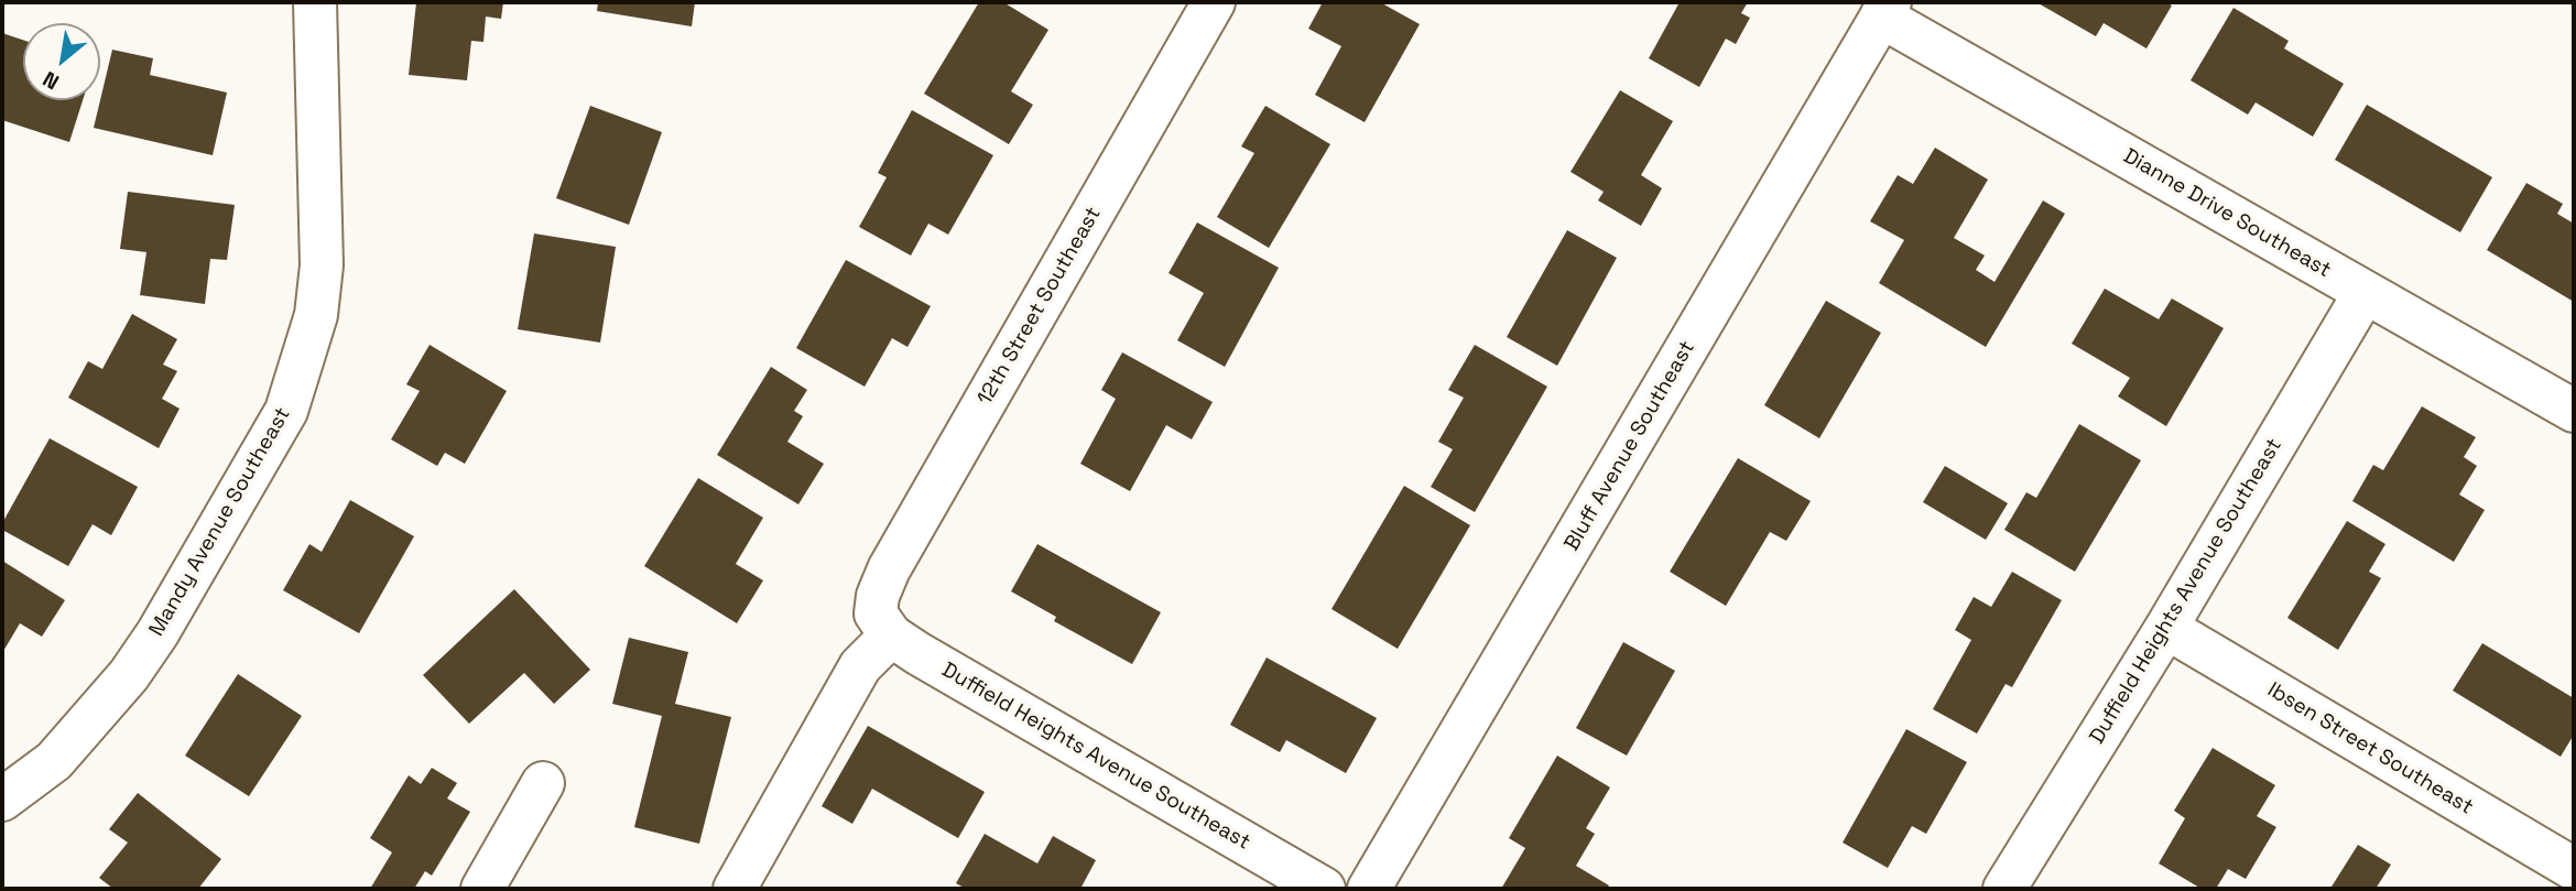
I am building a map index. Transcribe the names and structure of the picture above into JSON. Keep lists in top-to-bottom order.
{
  "streets": {
    "street": [
      "Dianne Drive Southeast",
      "12th Street Southeast",
      "Bluff Avenue Southeast",
      "Mandy Avenue Southeast",
      "Duffield Heights Avenue Southeast",
      "Ibsen Street Southeast"
    ]
  },
  "crossings": [
    ["Dianne Drive Southeast", "Bluff Avenue Southeast"],
    ["Dianne Drive Southeast", "Duffield Heights Avenue Southeast"],
    ["12th Street Southeast", "Duffield Heights Avenue Southeast"],
    ["Duffield Heights Avenue Southeast", "Ibsen Street Southeast"]
  ],
  "north": "bottom left"
}
